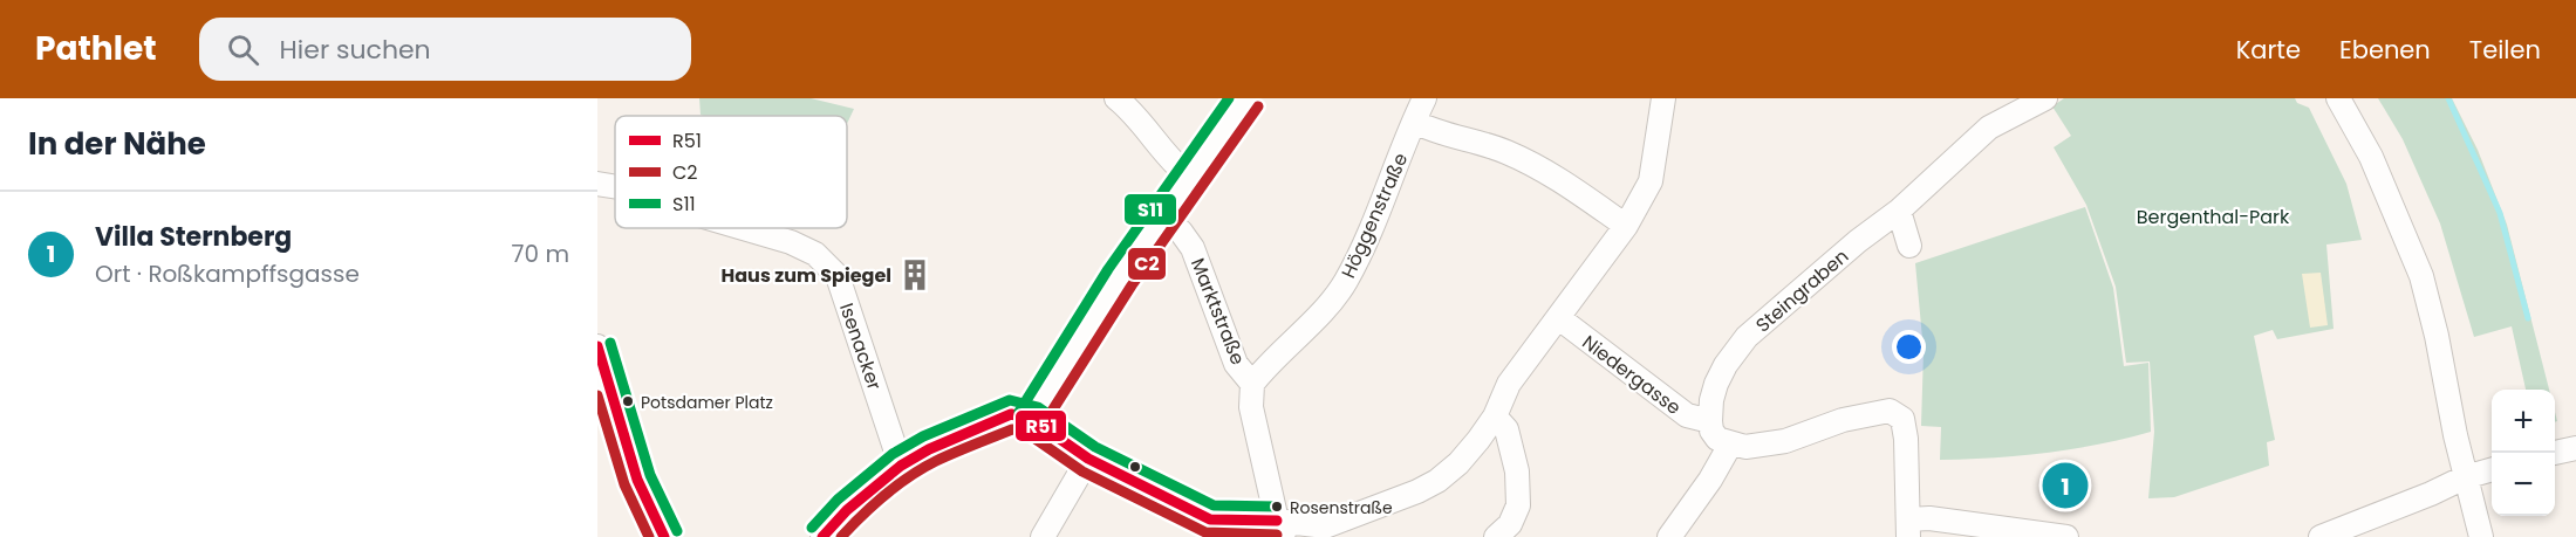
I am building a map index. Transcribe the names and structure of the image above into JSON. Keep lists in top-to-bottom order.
{
  "streets": {
    "street": [
      "Höggenstraße",
      "Steingraben",
      "Marktstraße",
      "Isenacker",
      "Niedergasse"
    ]
  },
  "crossings": [
    ["Höggenstraße", "Marktstraße"],
    ["Steingraben", "Niedergasse"]
  ],
  "parks": ["Bergenthal-Park"],
  "places": {
    "building": ["Haus zum Spiegel"],
    "other": ["Potsdamer Platz", "Rosenstraße"]
  },
  "lines": ["transit line S11", "transit line C2", "transit line R51"],
  "legend": ["R51", "C2", "S11"],
  "page": {
    "header": "Pathlet",
    "search": "Hier suchen",
    "nav": ["Karte", "Ebenen", "Teilen"],
    "heading": "In der Nähe",
    "list": [
      {
        "mark": "1",
        "name": "Villa Sternberg",
        "note": "Ort · Roßkampffsgasse",
        "value": "70 m"
      }
    ],
    "map_buttons": ["+", "−"],
    "pins": "1"
  }
}
